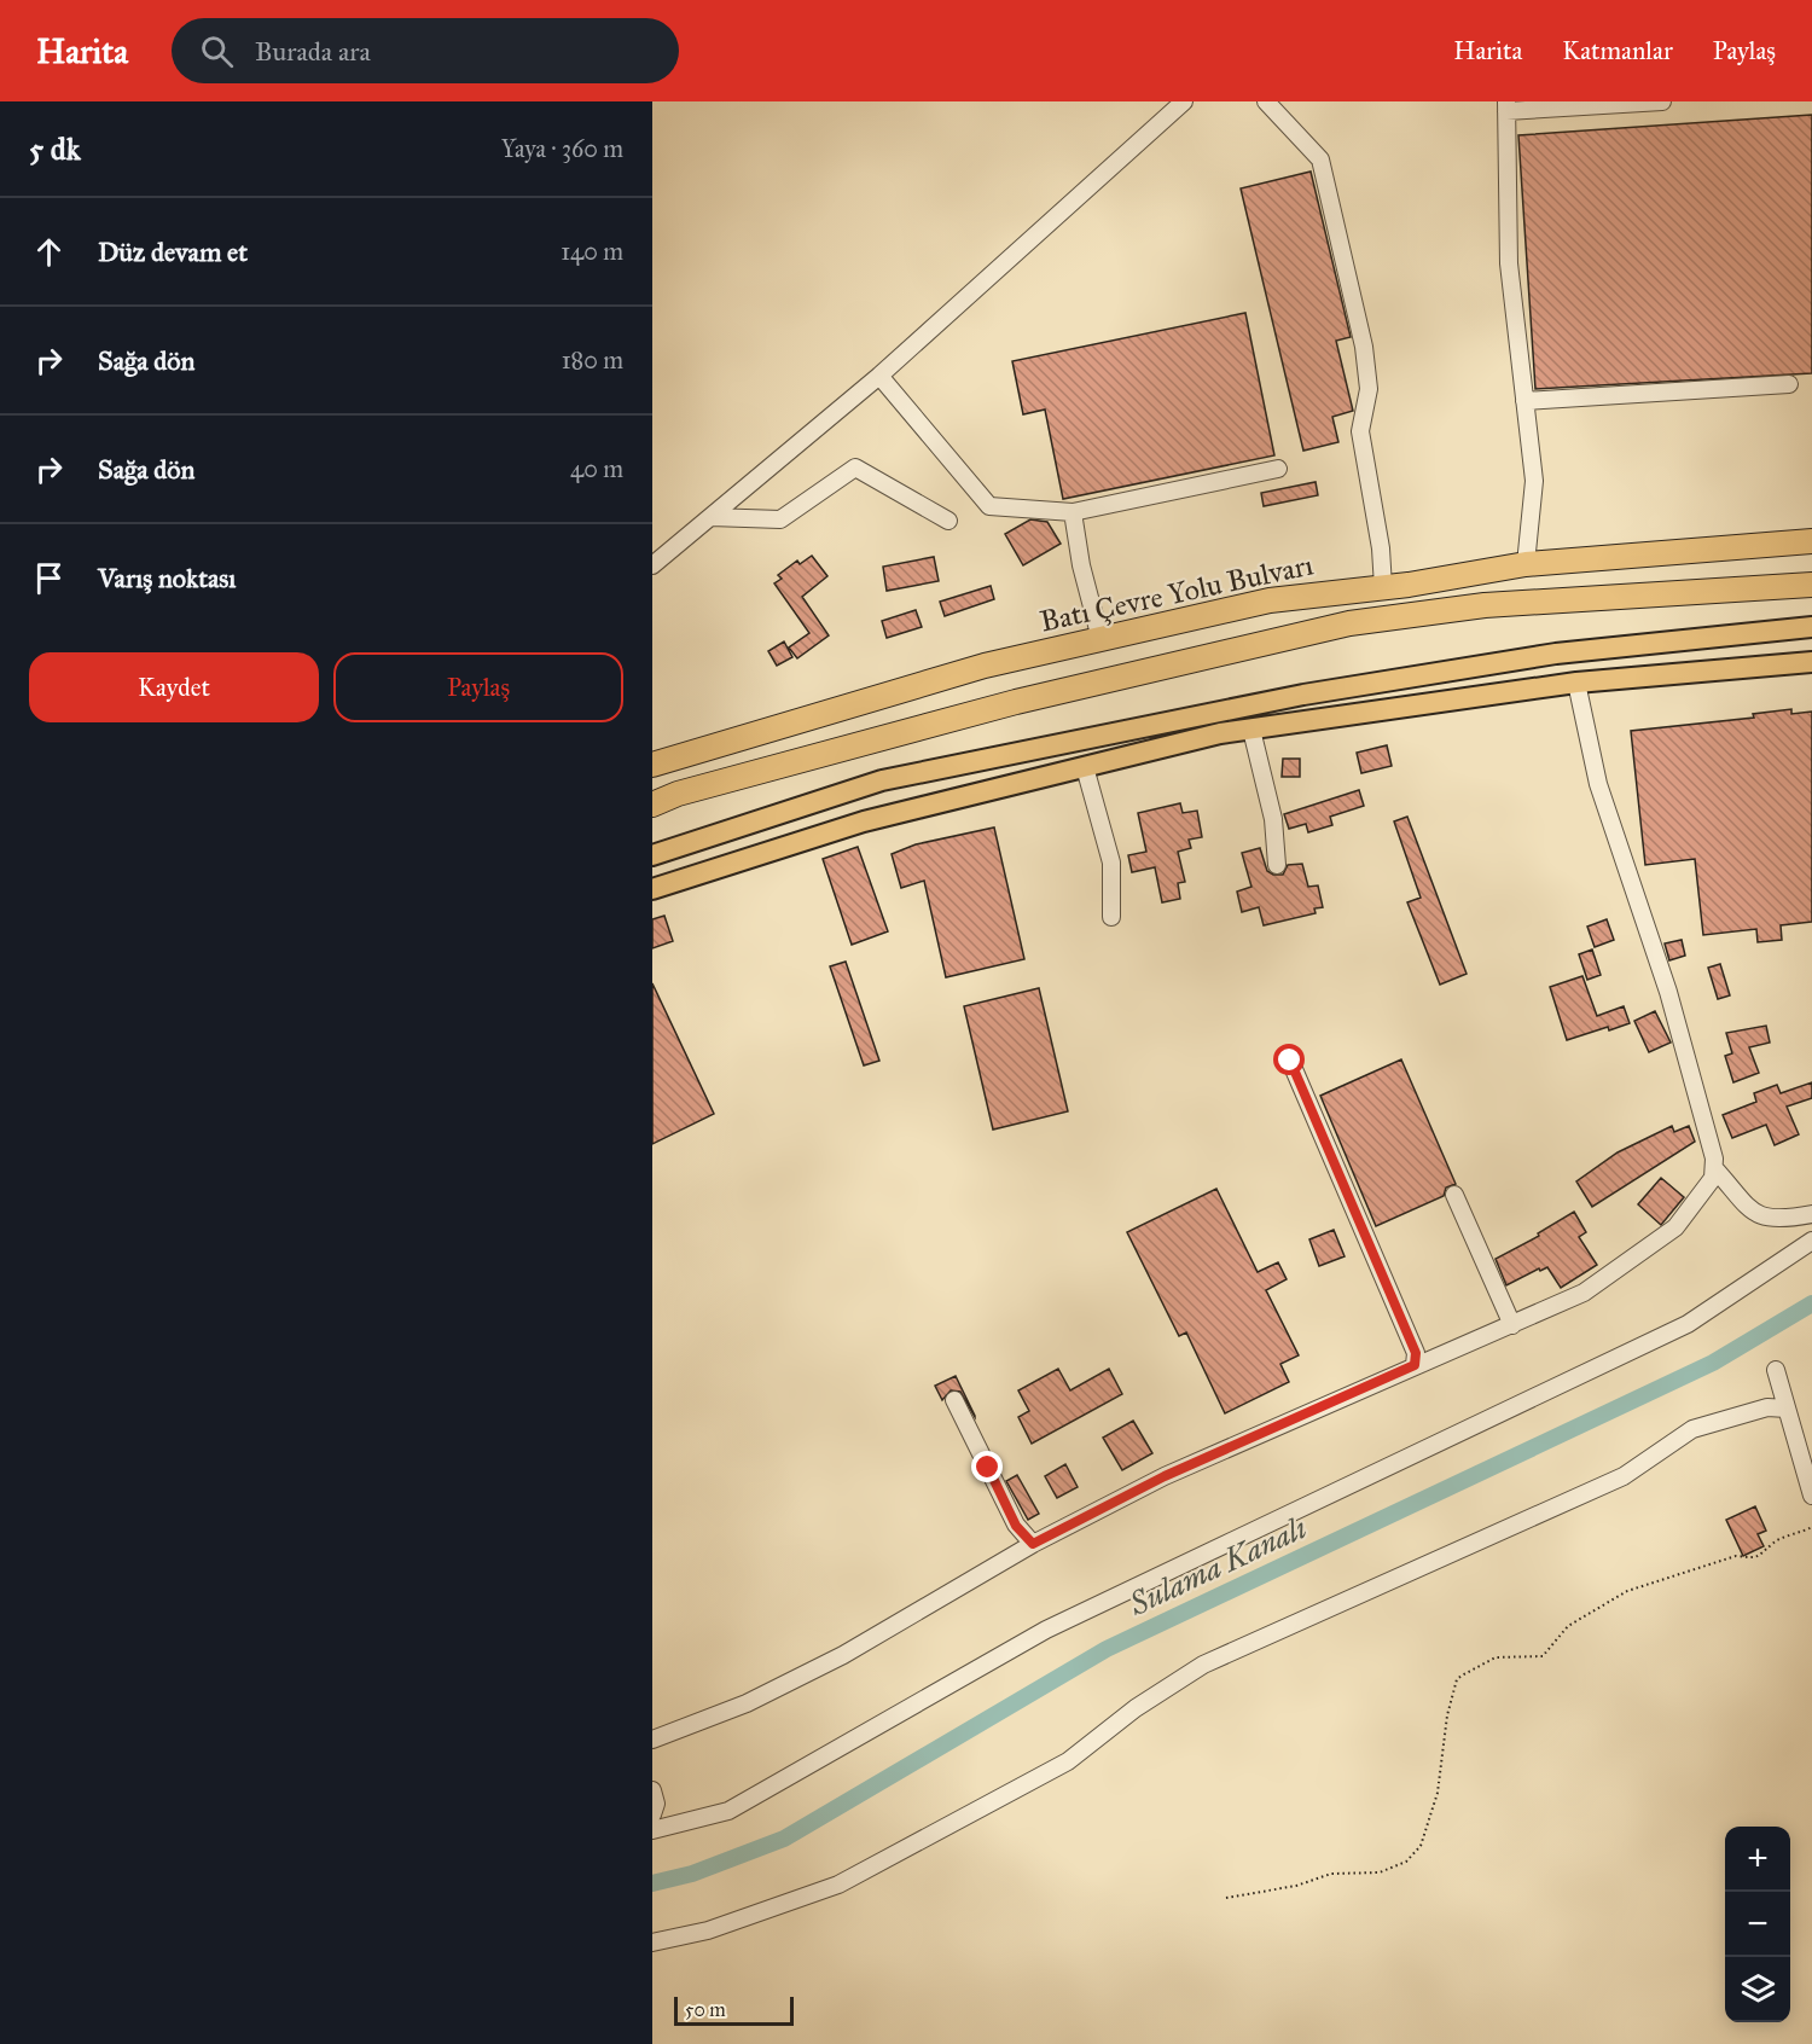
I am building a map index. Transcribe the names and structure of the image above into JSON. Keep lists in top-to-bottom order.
{
  "streets": {
    "highway": ["Batı Çevre Yolu Bulvarı"]
  },
  "water": ["Sulama Kanalı"],
  "scale_bar": "50 m",
  "page": {
    "header": "Harita",
    "search": "Burada ara",
    "nav": ["Harita", "Katmanlar", "Paylaş"],
    "heading": ["5 dk", "Yaya · 360 m"],
    "list": [
      ["Düz devam et", "140 m"],
      ["Sağa dön", "180 m"],
      ["Sağa dön", "40 m"],
      "Varış noktası"
    ],
    "buttons": ["Kaydet", "Paylaş"],
    "map_buttons": ["+", "−"],
    "scale": "50 m"
  }
}
